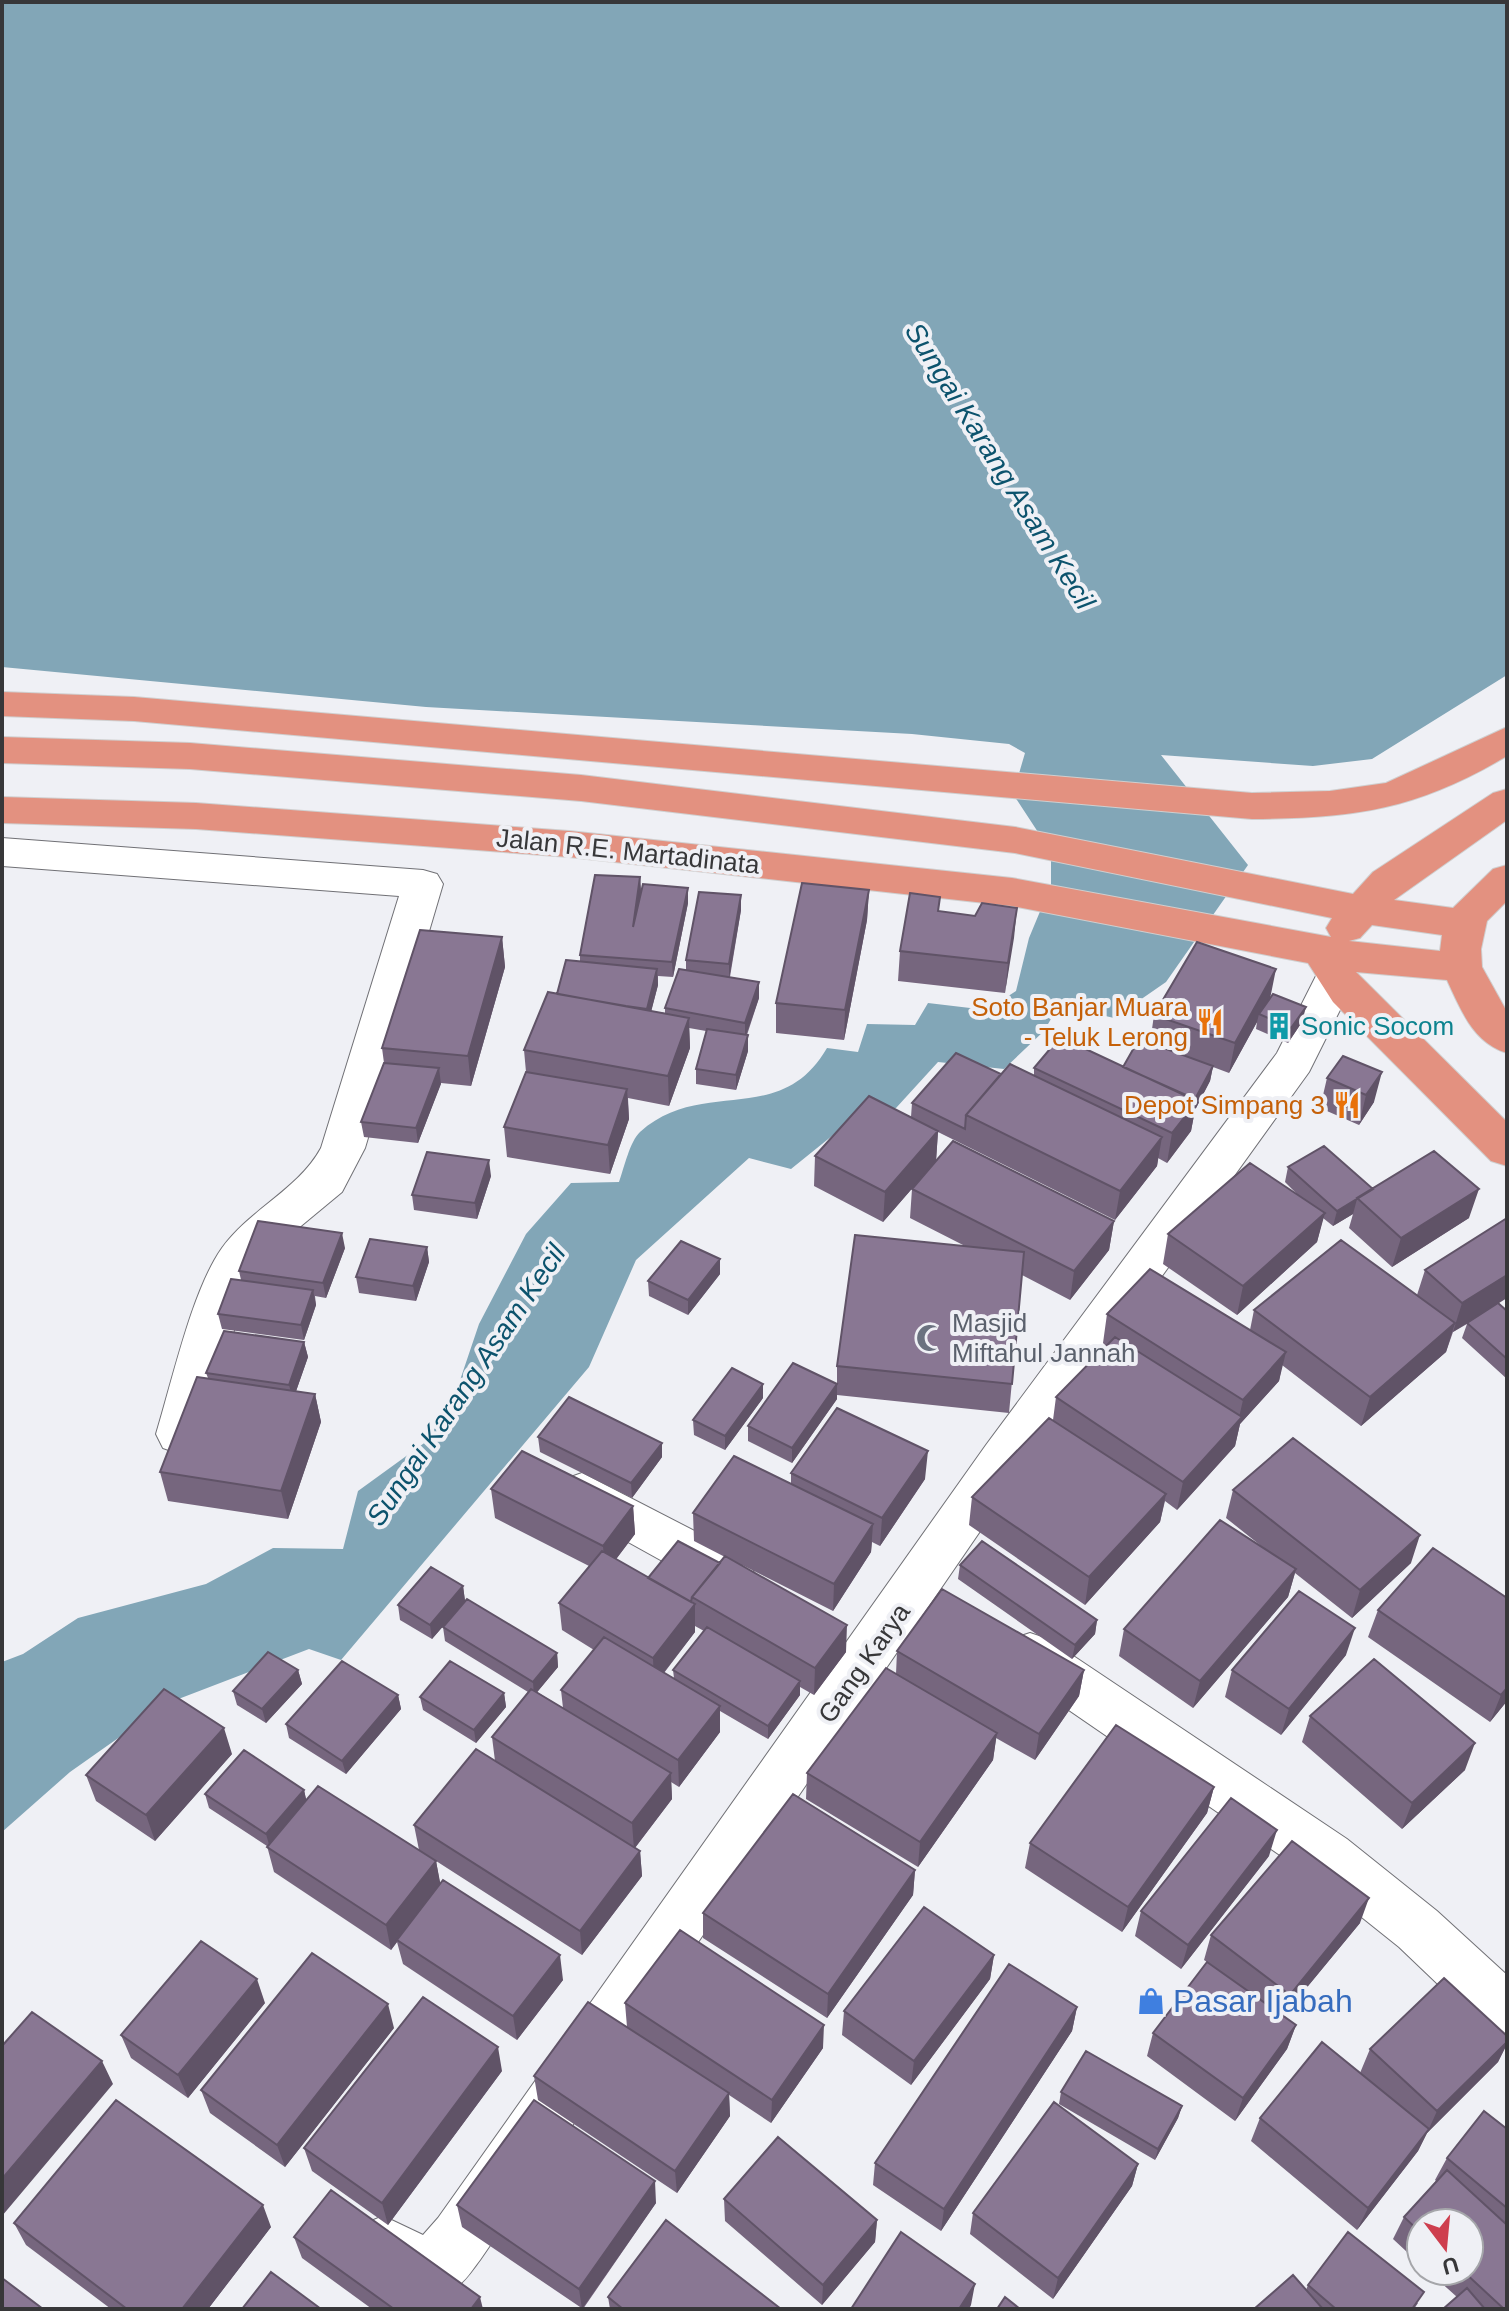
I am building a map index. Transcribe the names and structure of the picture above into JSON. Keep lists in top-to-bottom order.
{
  "streets": {
    "highway": ["Jalan R.E. Martadinata"],
    "street": ["Gang Karya"]
  },
  "crossings": [
    ["Jalan R.E. Martadinata", "Gang Karya"]
  ],
  "water": ["Sungai Karang Asam Kecil"],
  "places": {
    "restaurant": ["Soto Banjar Muara - Teluk Lerong", "Depot Simpang 3"],
    "building": ["Sonic Socom"],
    "mosque": ["Masjid Miftahul Jannah"],
    "shop": ["Pasar Ijabah"]
  },
  "north": "bottom"
}
